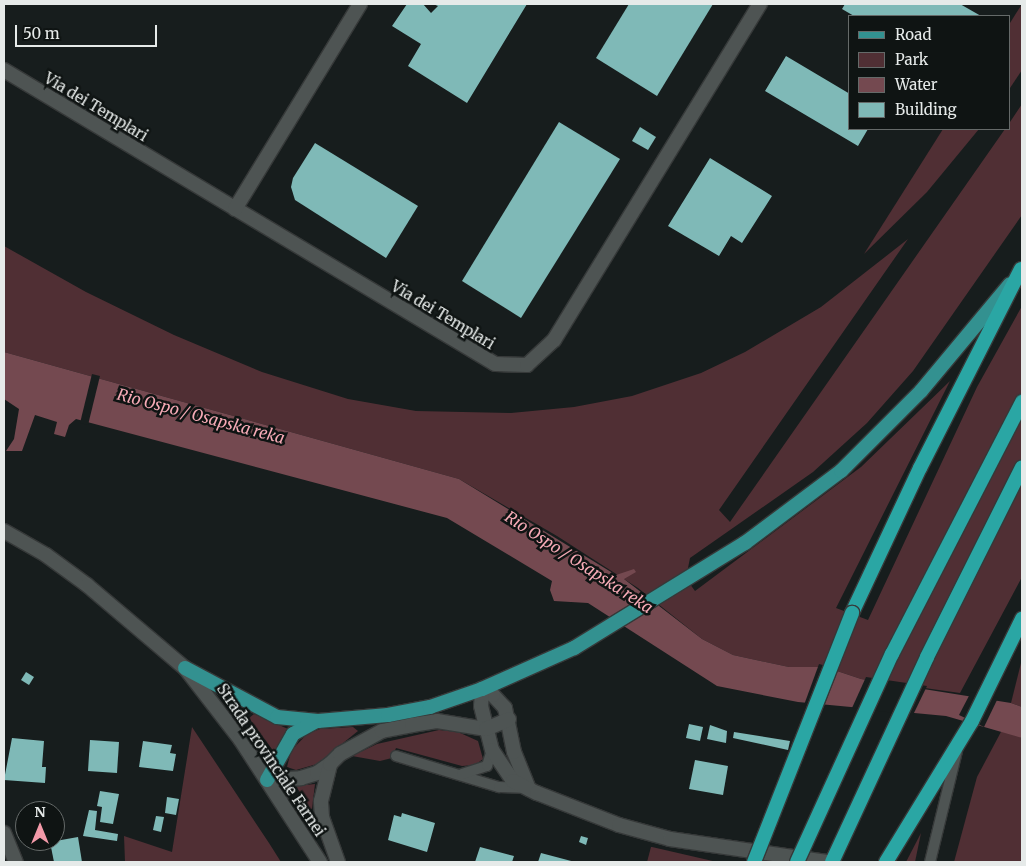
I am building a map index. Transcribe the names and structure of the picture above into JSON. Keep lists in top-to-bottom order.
{
  "streets": {
    "street": ["Via dei Templari", "Strada provinciale Farnei"]
  },
  "water": ["Rio Ospo / Osapska reka"],
  "legend": [
    "Road",
    "Park",
    "Water",
    "Building"
  ],
  "scale_bar": "50 m",
  "north": "top"
}
